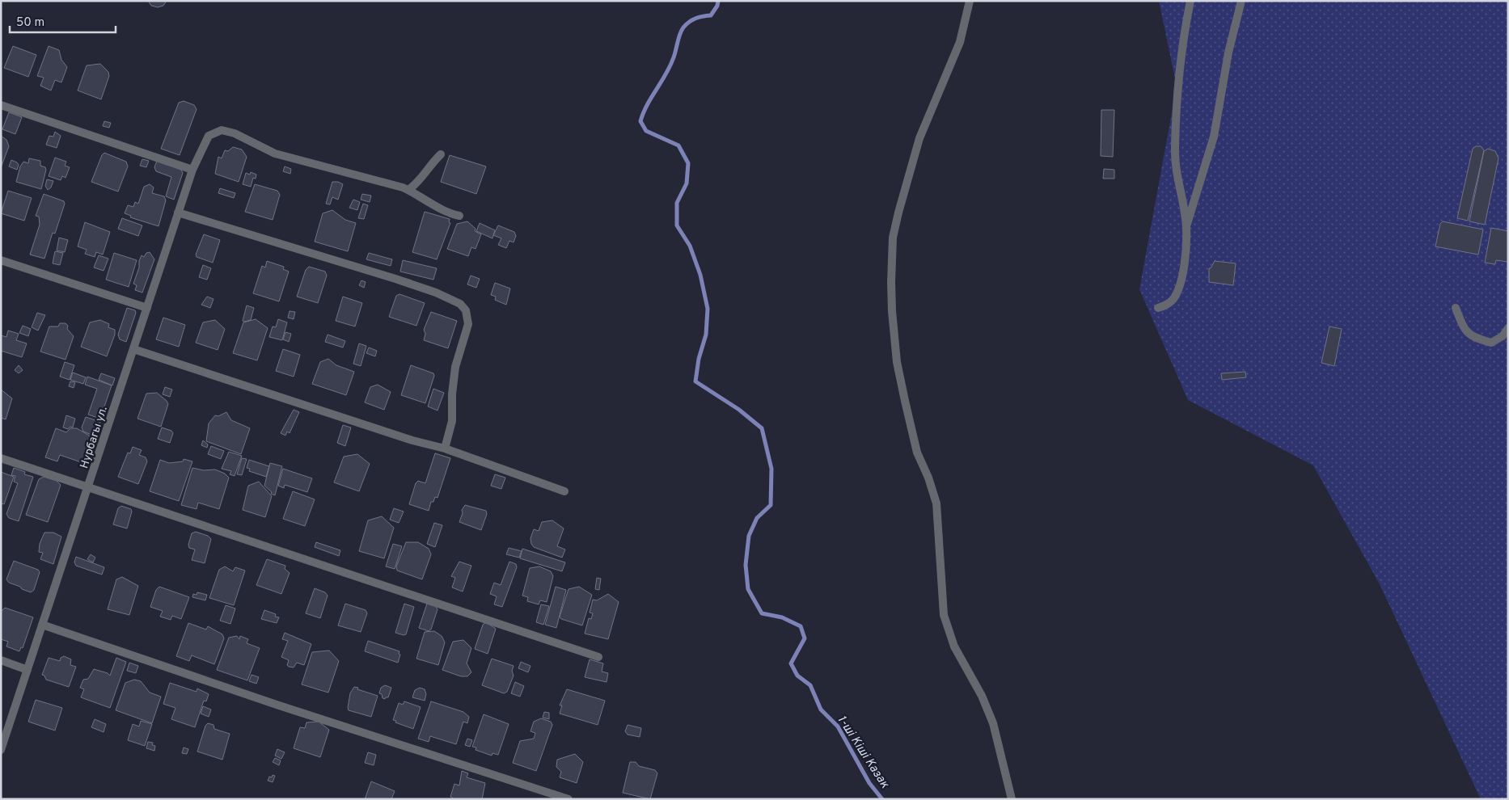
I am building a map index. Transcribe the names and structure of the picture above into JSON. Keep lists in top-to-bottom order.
{
  "streets": {
    "street": ["Нурбагы ул."]
  },
  "water": ["1-ші Кіші Казак"],
  "scale_bar": "50 m"
}
